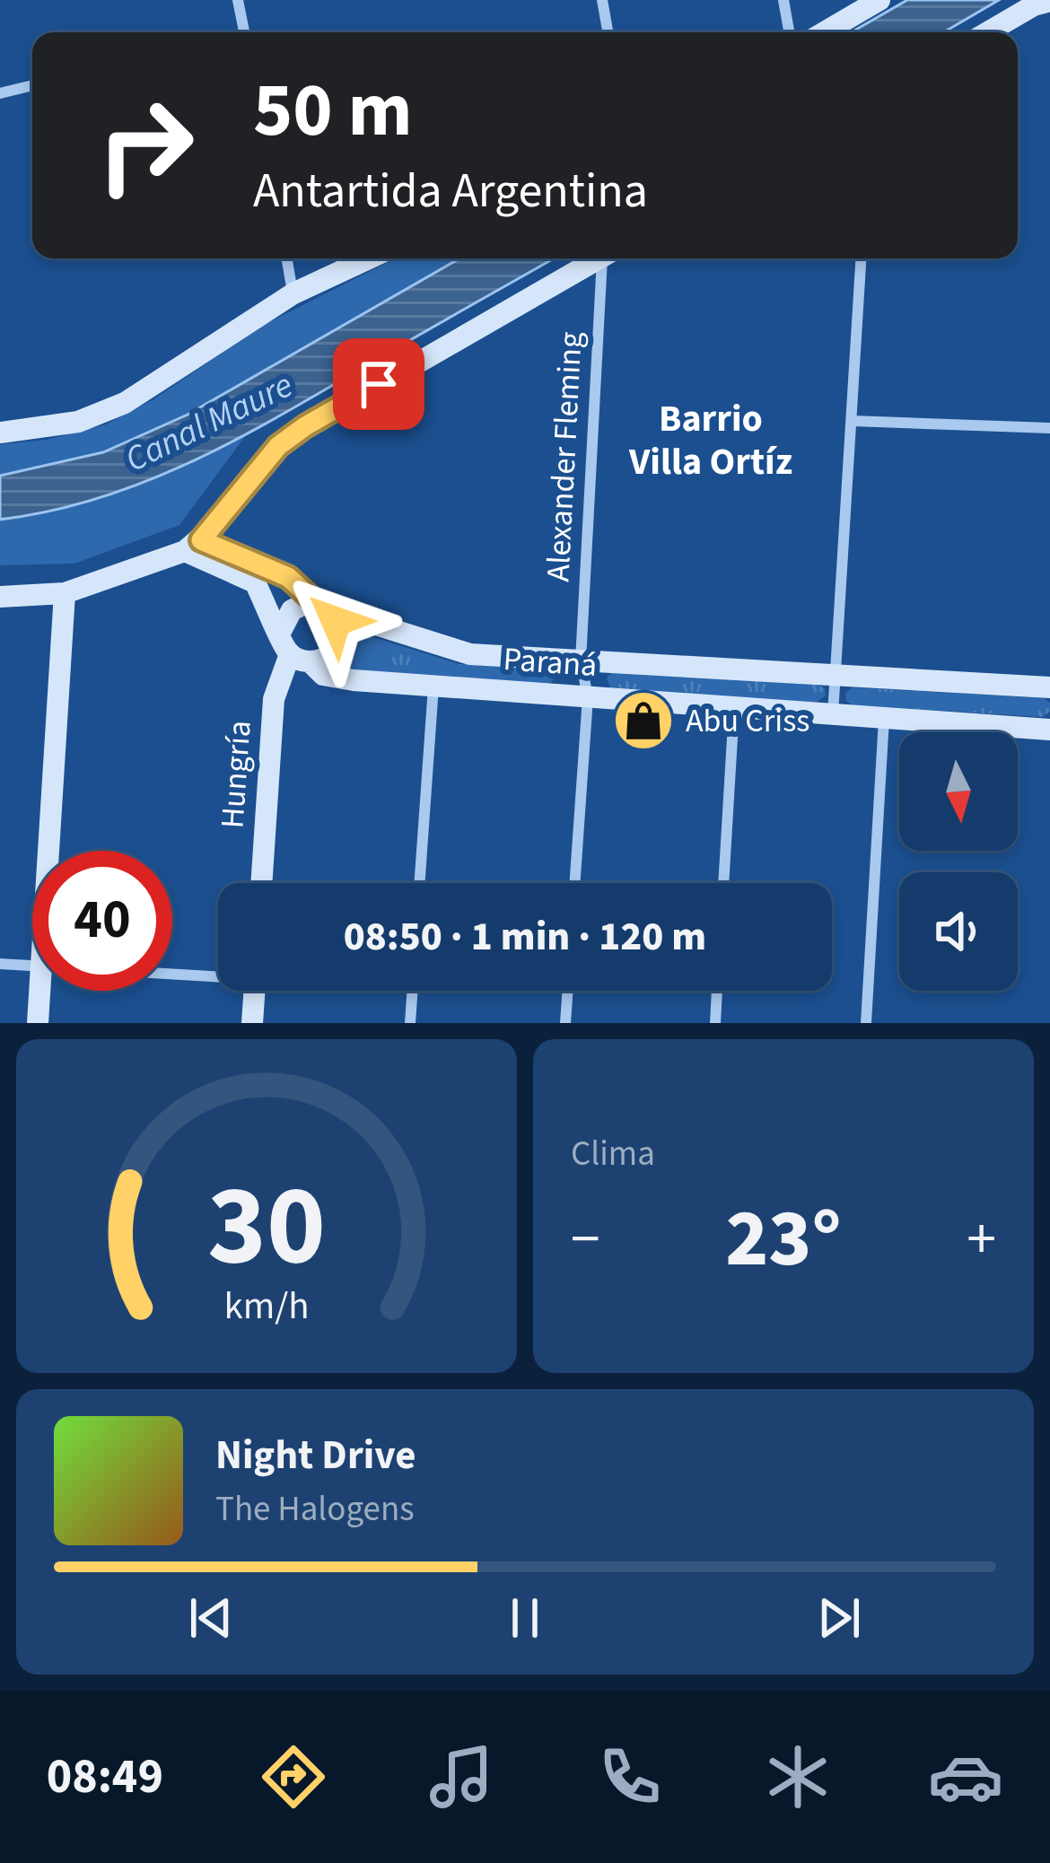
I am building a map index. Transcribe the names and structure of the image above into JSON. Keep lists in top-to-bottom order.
{
  "streets": {
    "street": ["Alexander Fleming", "Paraná", "Hungría"]
  },
  "crossings": [
    ["Alexander Fleming", "Paraná"],
    ["Paraná", "Hungría"]
  ],
  "districts": ["Barrio Villa Ortíz"],
  "water": ["Canal Maure"],
  "places": {
    "shop": ["Abu Criss"]
  },
  "north": "bottom",
  "page": {
    "turn": ["50 m", "Antartida Argentina"],
    "limit": "40",
    "trip": "08:50 · 1 min · 120 m",
    "tile": "Clima",
    "heat": ["−", "23°", "+"],
    "song": ["Night Drive", "The Halogens"],
    "tabs": "08:49",
    "gauge": ["30", "km/h"]
  }
}
